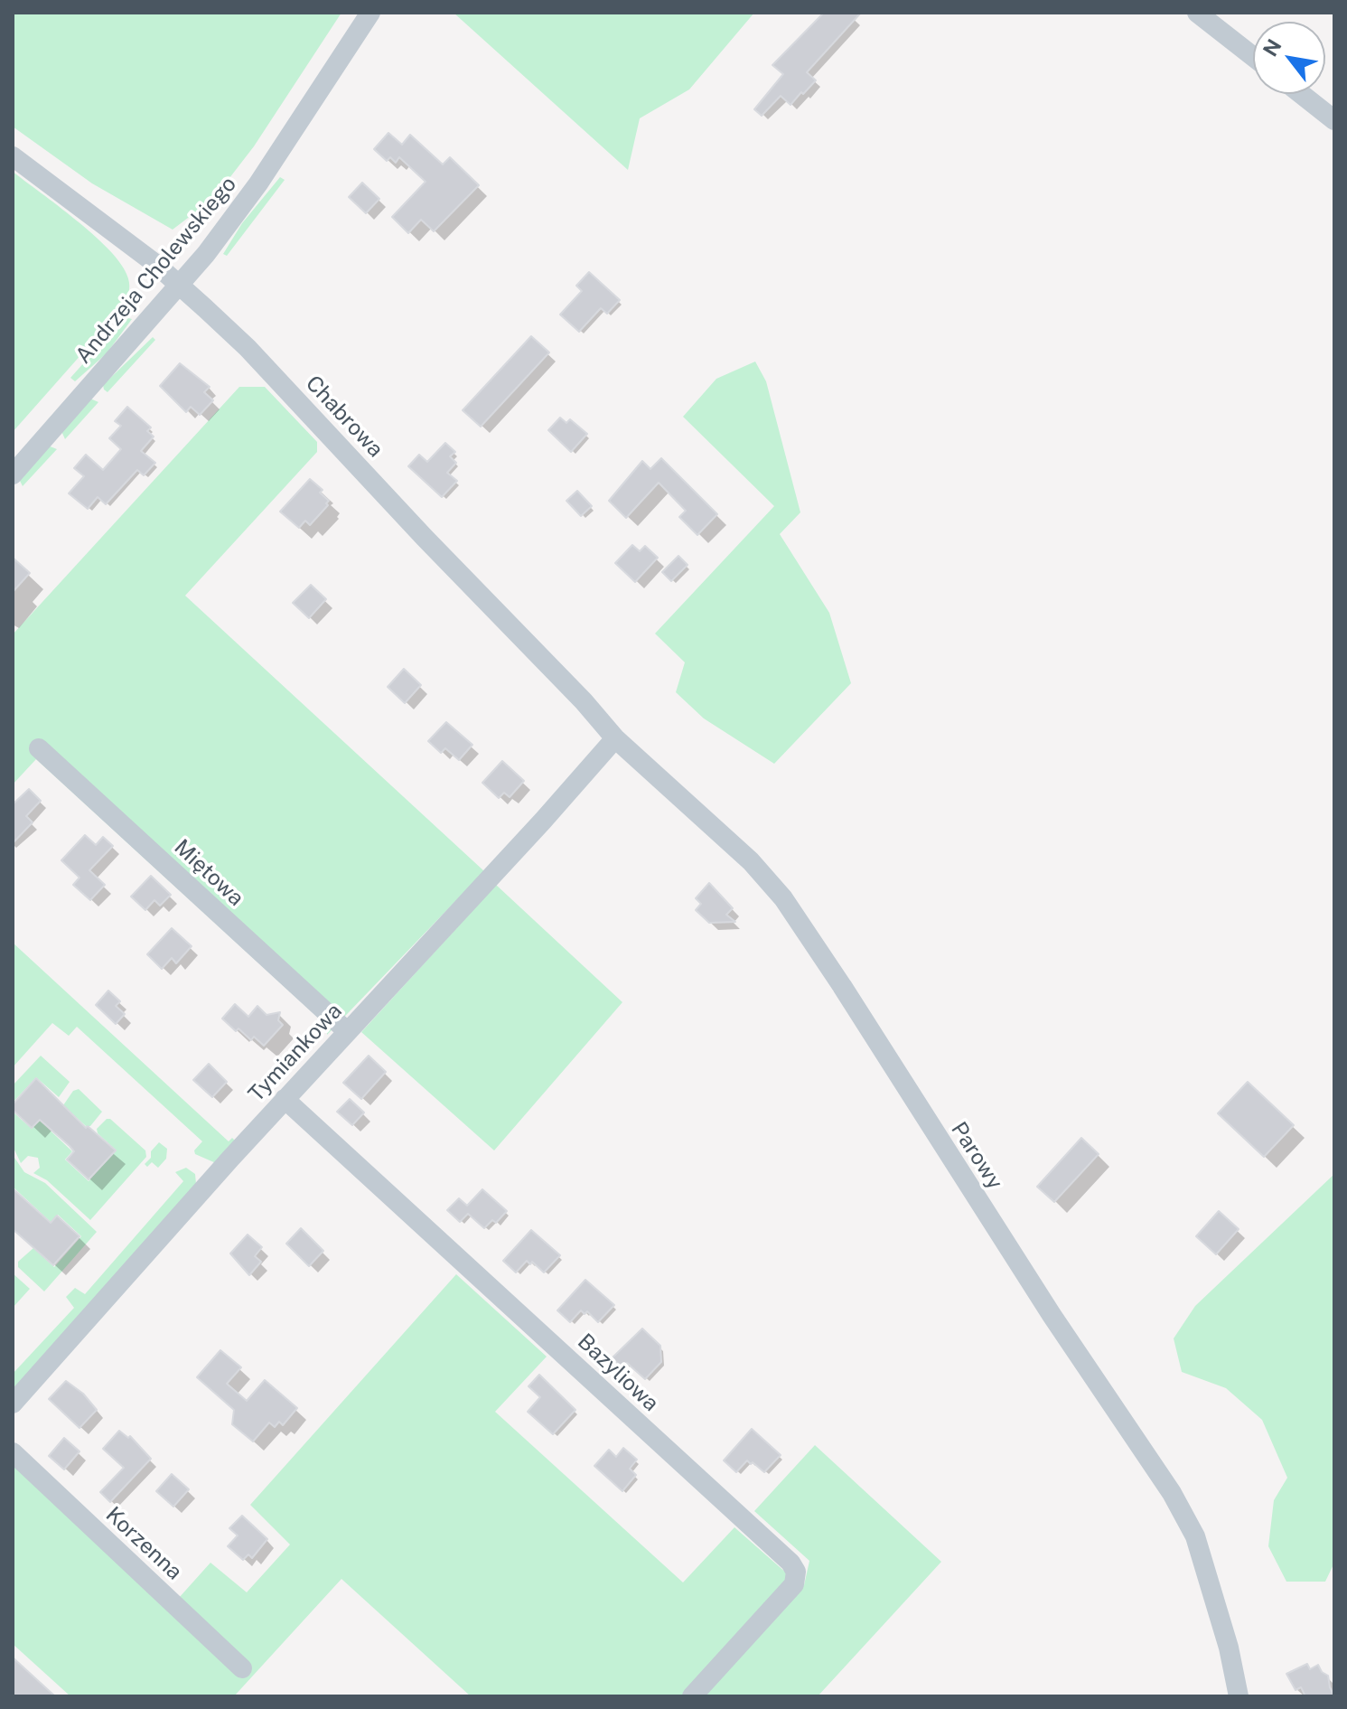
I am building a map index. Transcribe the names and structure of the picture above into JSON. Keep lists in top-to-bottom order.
{
  "streets": {
    "street": [
      "Andrzeja Cholewskiego",
      "Chabrowa",
      "Miętowa",
      "Tymiankowa",
      "Parowy",
      "Bazyliowa",
      "Korzenna"
    ]
  },
  "crossings": [
    ["Andrzeja Cholewskiego", "Chabrowa"],
    ["Chabrowa", "Tymiankowa"],
    ["Chabrowa", "Parowy"],
    ["Miętowa", "Tymiankowa"],
    ["Tymiankowa", "Parowy"],
    ["Tymiankowa", "Bazyliowa"]
  ],
  "north": "top left"
}
